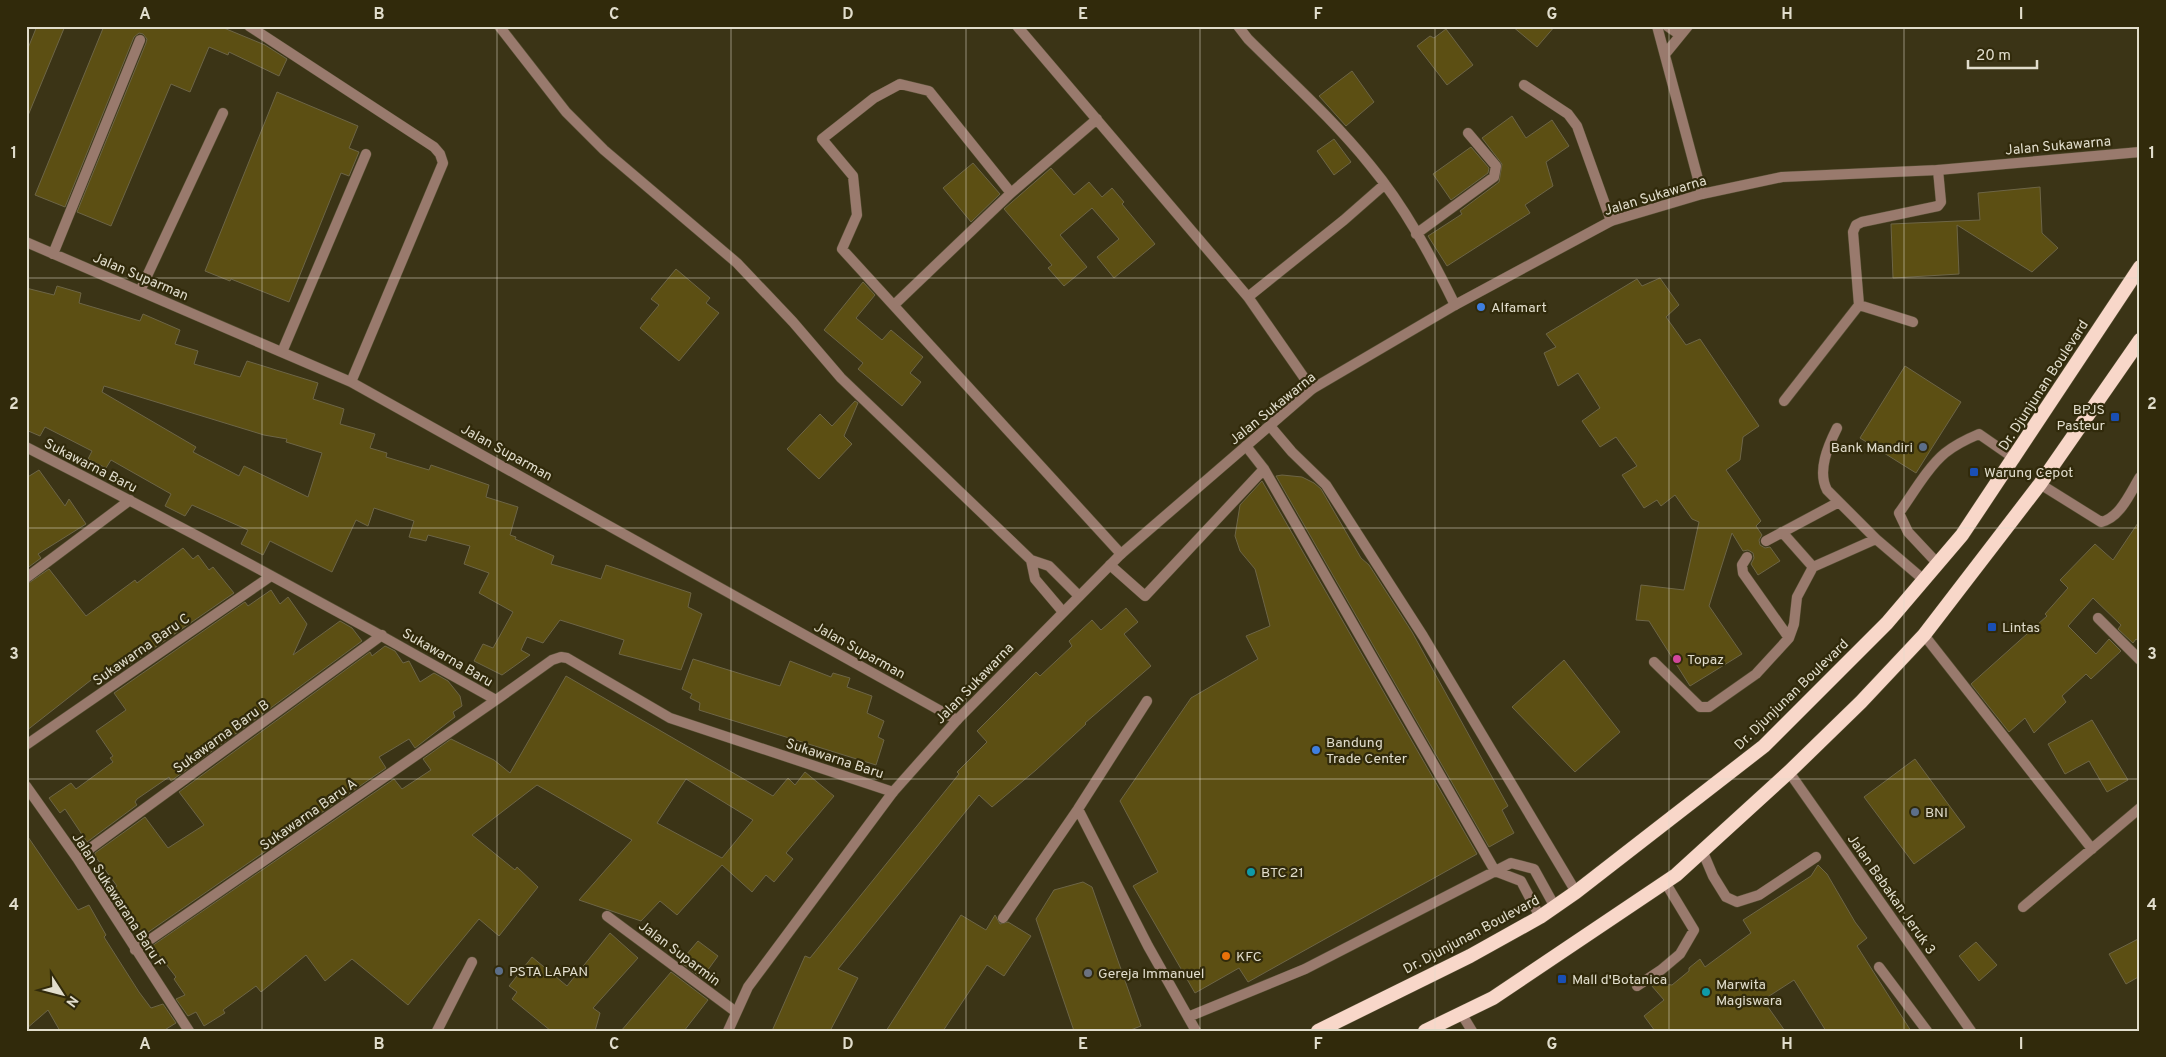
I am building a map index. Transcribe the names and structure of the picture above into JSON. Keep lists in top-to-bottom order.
{
  "streets": {
    "highway": ["Dr. Djunjunan Boulevard"],
    "street": [
      "Jalan Sukawarna",
      "Jalan Suparman",
      "Sukawarna Baru",
      "Sukawarna Baru C",
      "Sukawarna Baru B",
      "Sukawarna Baru A",
      "Jalan Babakan Jeruk 3",
      "Jalan Sukawarana Baru F",
      "Jalan Suparmin"
    ]
  },
  "crossings": [
    ["Jalan Sukawarna", "Jalan Suparman"],
    ["Jalan Sukawarna", "Sukawarna Baru"],
    ["Jalan Sukawarna", "Jalan Suparmin"],
    ["Sukawarna Baru", "Sukawarna Baru C"],
    ["Sukawarna Baru", "Sukawarna Baru B"],
    ["Sukawarna Baru", "Sukawarna Baru A"],
    ["Sukawarna Baru B", "Jalan Sukawarana Baru F"],
    ["Sukawarna Baru A", "Jalan Sukawarana Baru F"]
  ],
  "places": {
    "other": [
      "Alfamart",
      "Bank Mandiri",
      "Topaz",
      "Bandung Trade Center",
      "BNI",
      "BTC 21",
      "KFC",
      "PSTA LAPAN",
      "Gereja Immanuel",
      "Marwita Magiswara"
    ],
    "transit": [
      "BPJS Pasteur",
      "Warung Cepot",
      "Lintas",
      "Mall d'Botanica"
    ]
  },
  "scale_bar": "20 m",
  "north": "bottom right",
  "grid": {
    "columns": [
      "A",
      "B",
      "C",
      "D",
      "E",
      "F",
      "G",
      "H",
      "I"
    ],
    "rows": [
      "1",
      "2",
      "3",
      "4"
    ]
  }
}
